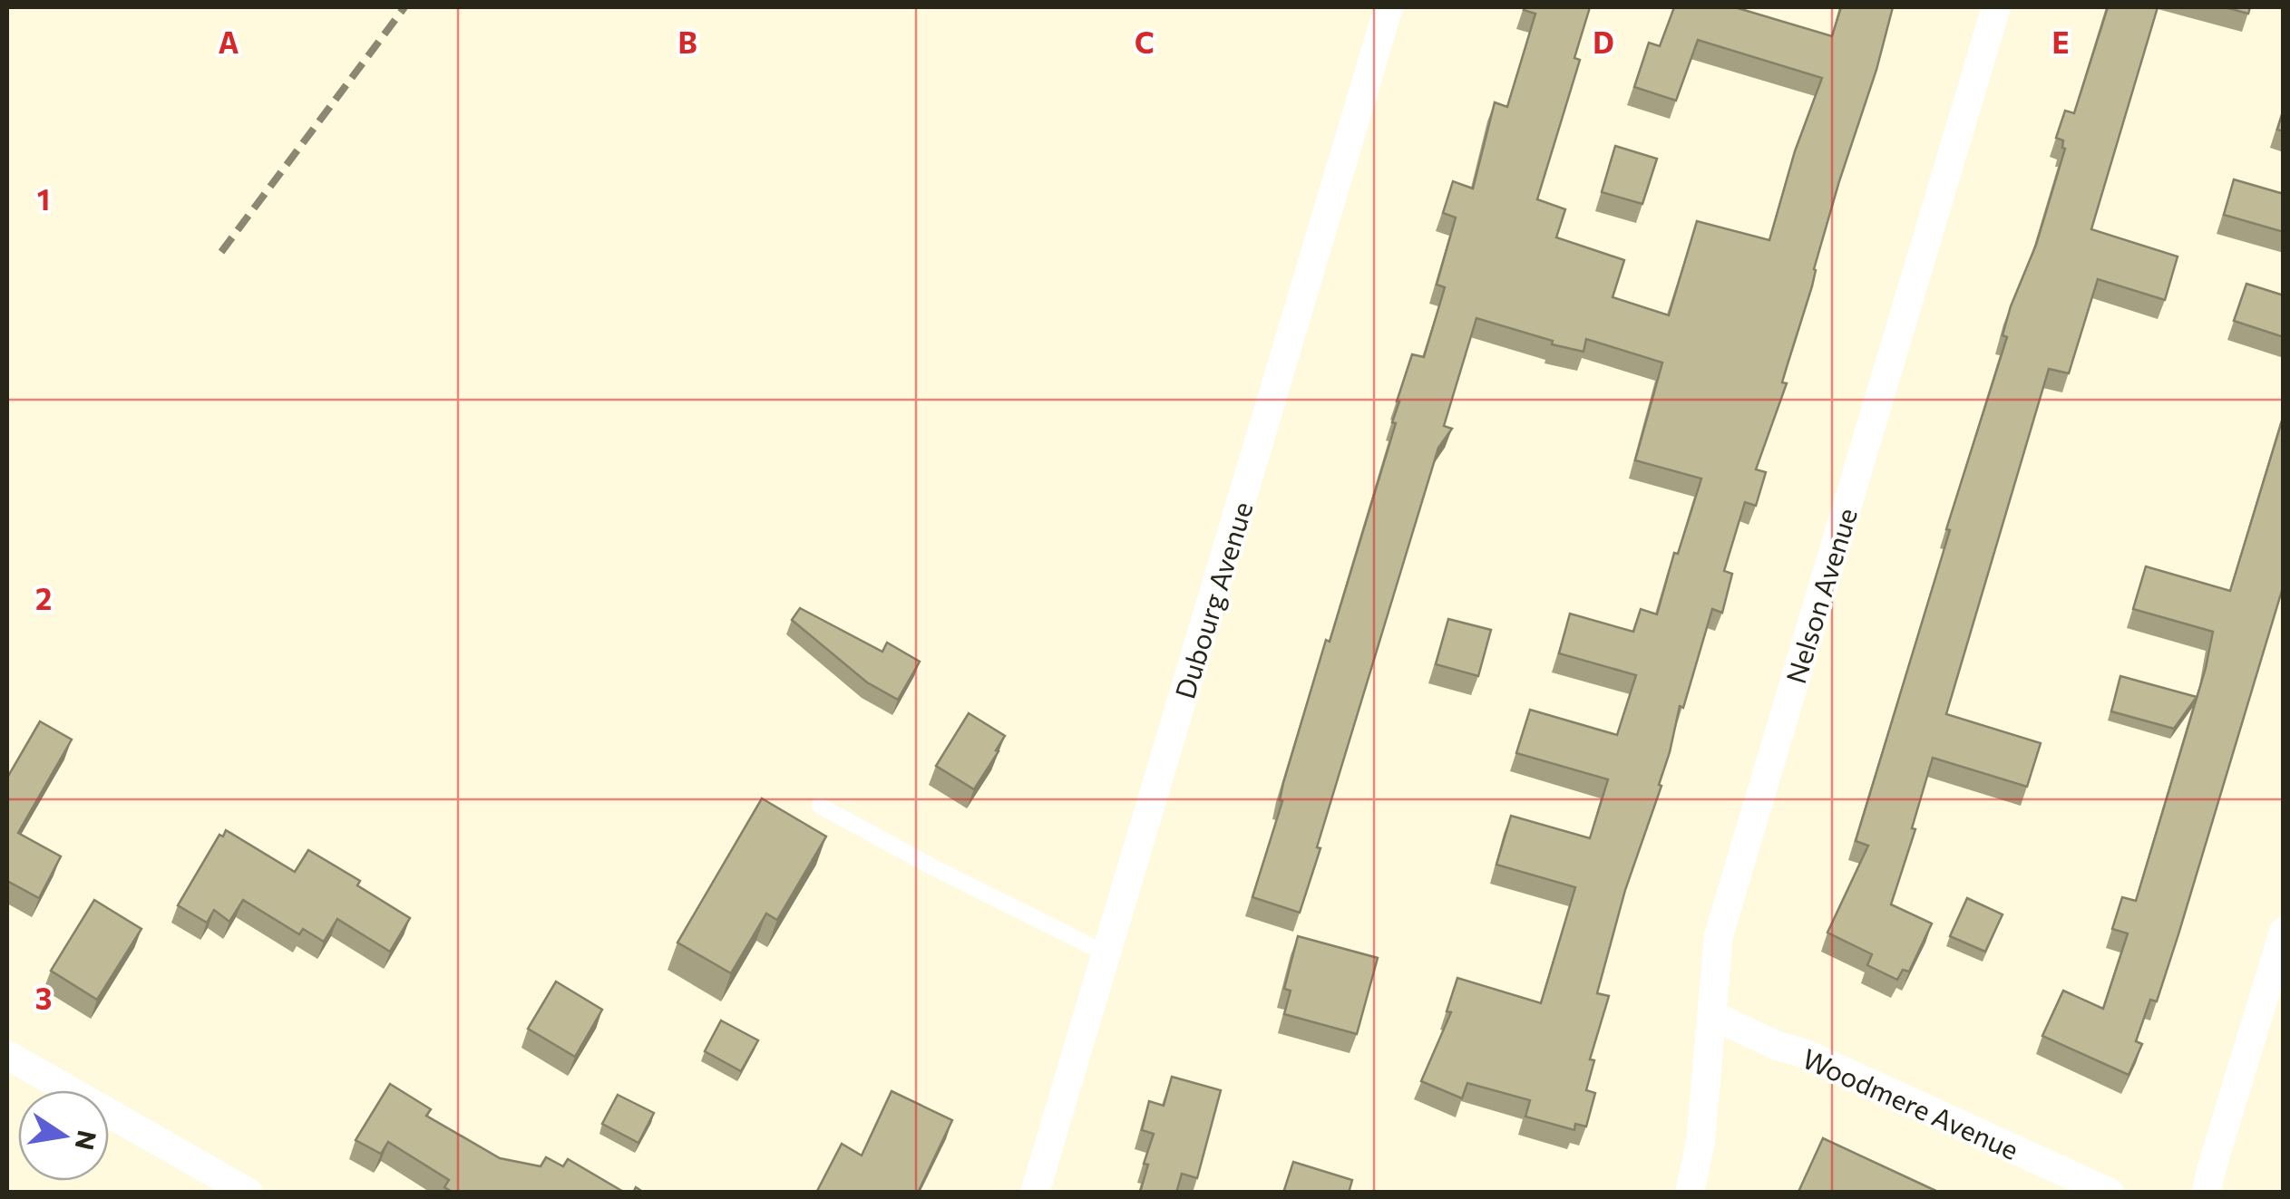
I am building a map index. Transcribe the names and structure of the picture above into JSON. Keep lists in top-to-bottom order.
{
  "streets": {
    "street": ["Nelson Avenue", "Dubourg Avenue", "Woodmere Avenue"]
  },
  "crossings": [
    ["Nelson Avenue", "Woodmere Avenue"]
  ],
  "north": "right",
  "grid": {
    "columns": [
      "A",
      "B",
      "C",
      "D",
      "E"
    ],
    "rows": ["1", "2", "3"]
  }
}
